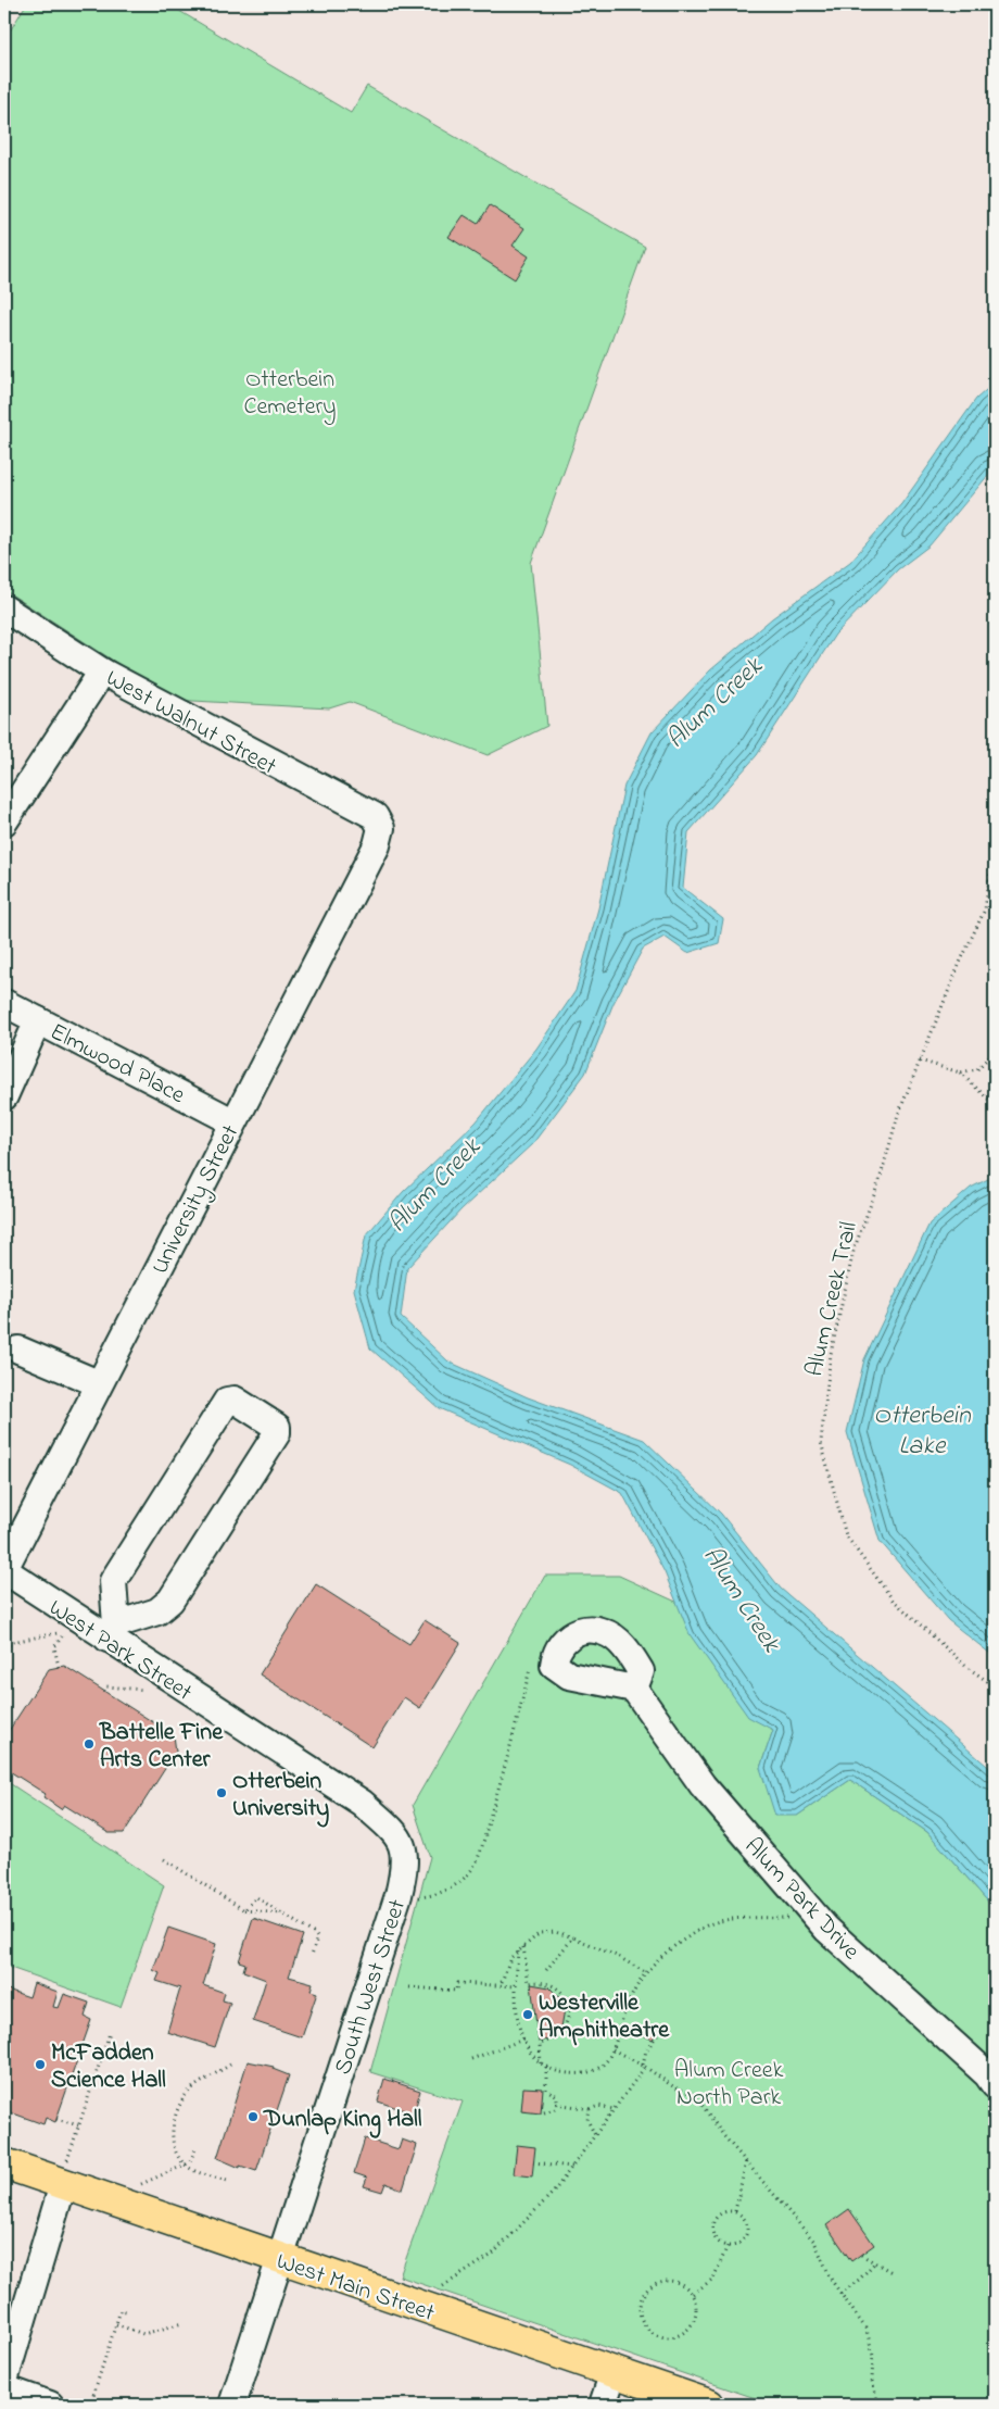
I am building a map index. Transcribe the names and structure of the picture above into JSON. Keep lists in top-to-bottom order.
{
  "streets": {
    "main road": ["West Main Street"],
    "street": [
      "West Walnut Street",
      "Elmwood Place",
      "University Street",
      "West Park Street",
      "Alum Park Drive",
      "South West Street"
    ],
    "path": ["Alum Creek Trail"]
  },
  "crossings": [
    ["West Walnut Street", "University Street"],
    ["Elmwood Place", "University Street"],
    ["University Street", "West Park Street"],
    ["West Park Street", "South West Street"],
    ["South West Street", "West Main Street"]
  ],
  "water": ["Alum Creek", "Otterbein Lake"],
  "parks": ["Otterbein Cemetery", "Alum Creek North Park"],
  "places": [
    "Battelle Fine Arts Center",
    "Otterbein University",
    "Westerville Amphitheatre",
    "McFadden Science Hall",
    "Dunlap King Hall"
  ]
}
